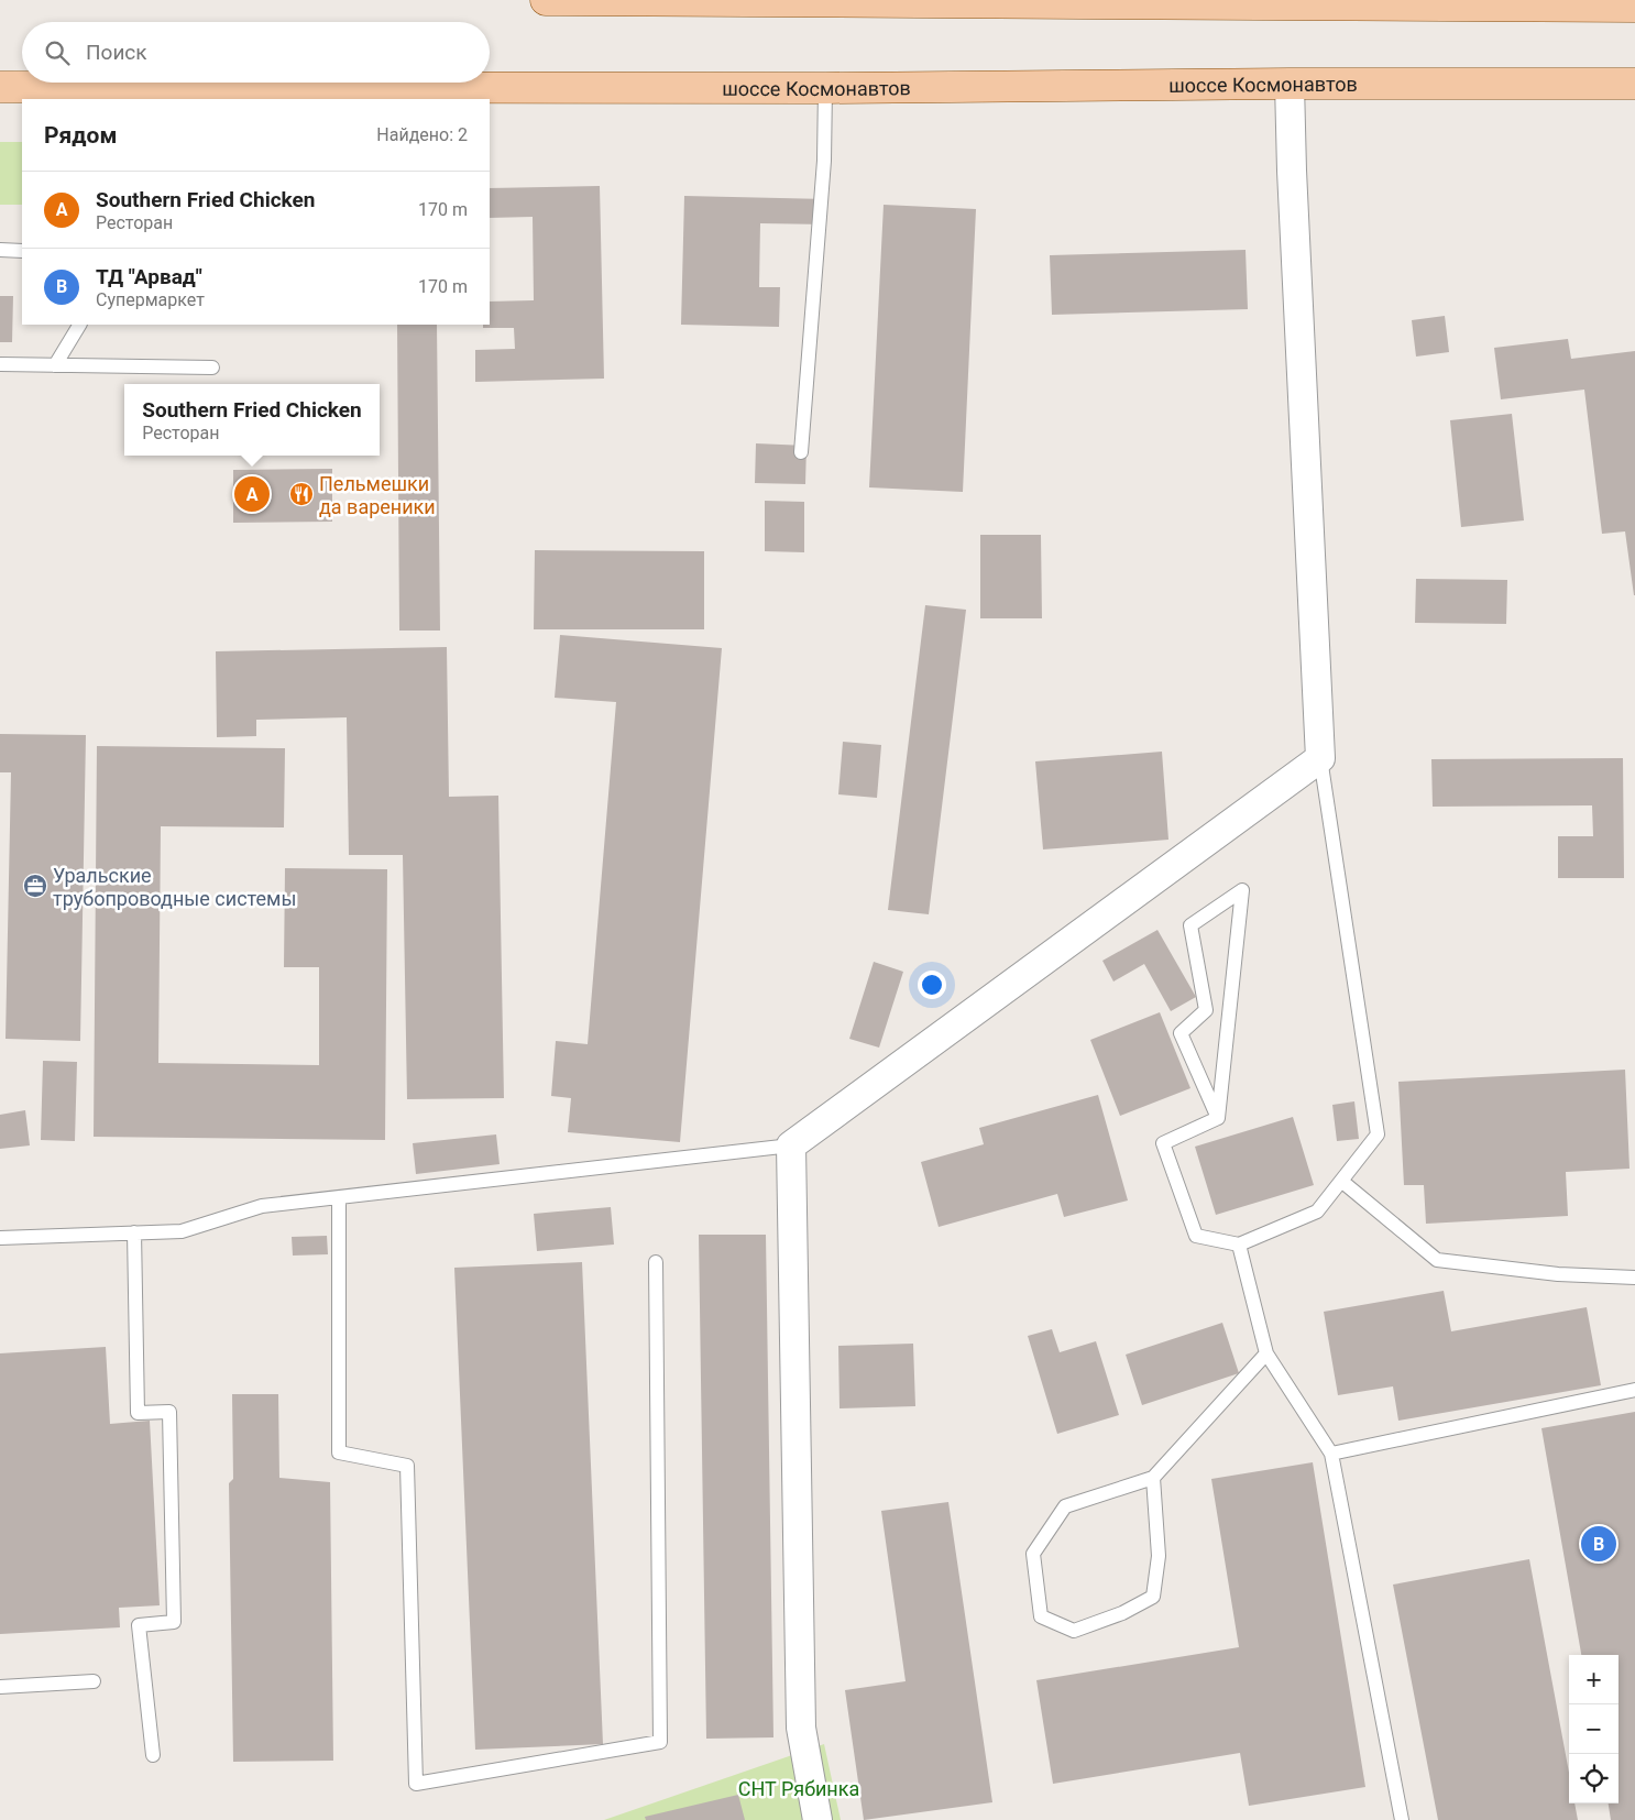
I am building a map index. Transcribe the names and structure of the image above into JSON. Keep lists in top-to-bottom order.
{
  "streets": {
    "main road": ["шоссе Космонавтов"]
  },
  "parks": ["СНТ Рябинка"],
  "places": {
    "restaurant": ["Пельмешки да вареники"],
    "office": ["Уральские трубопроводные системы"]
  },
  "page": {
    "search": "Поиск",
    "heading": ["Рядом", "Найдено: 2"],
    "list": [
      {
        "mark": "A",
        "name": "Southern Fried Chicken",
        "note": "Ресторан",
        "value": "170 m"
      },
      {
        "mark": "B",
        "name": "ТД \"Арвад\"",
        "note": "Супермаркет",
        "value": "170 m"
      }
    ],
    "popup": ["Southern Fried Chicken", "Ресторан"],
    "pins": ["A", "B"],
    "map_buttons": ["+", "−"]
  }
}
